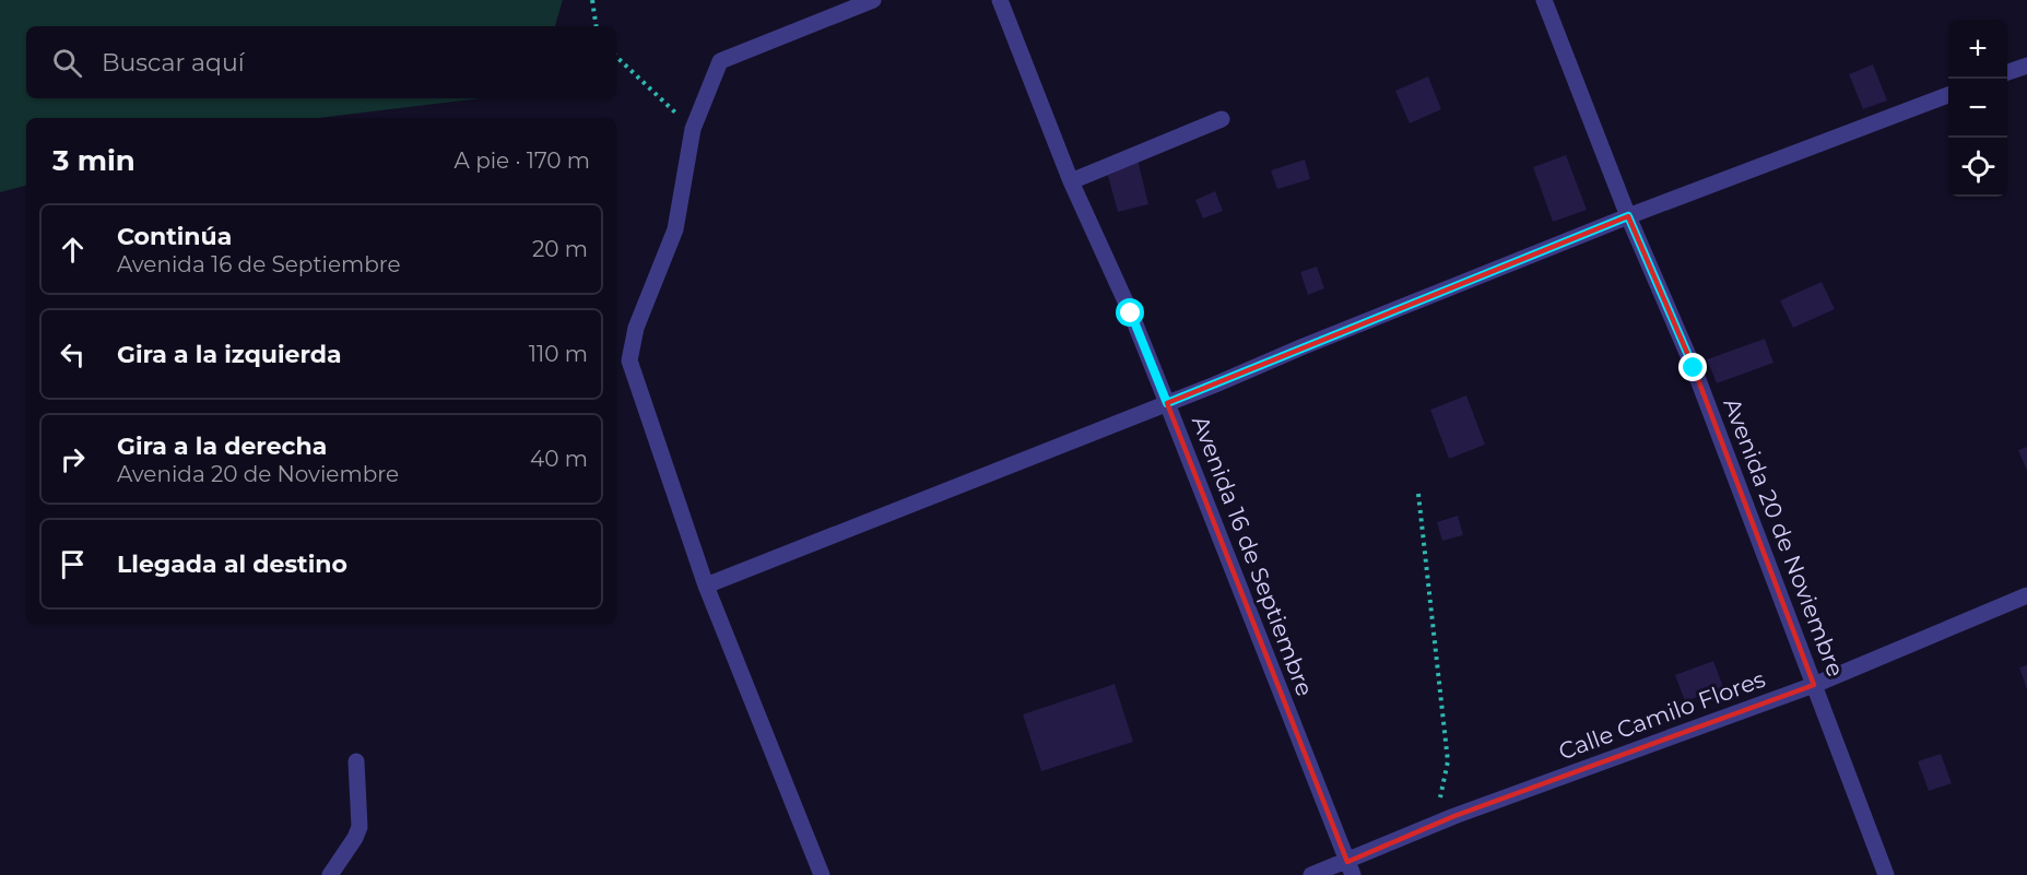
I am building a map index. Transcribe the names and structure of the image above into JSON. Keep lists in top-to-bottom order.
{
  "streets": {
    "street": ["Avenida 20 de Noviembre", "Avenida 16 de Septiembre", "Calle Camilo Flores"]
  },
  "crossings": [
    ["Avenida 20 de Noviembre", "Calle Camilo Flores"],
    ["Avenida 16 de Septiembre", "Calle Camilo Flores"]
  ],
  "page": {
    "map_buttons": ["+", "−"],
    "search": "Buscar aquí",
    "heading": ["3 min", "A pie · 170 m"],
    "list": [
      ["Continúa", "Avenida 16 de Septiembre", "20 m"],
      ["Gira a la izquierda", "110 m"],
      ["Gira a la derecha", "Avenida 20 de Noviembre", "40 m"],
      "Llegada al destino"
    ]
  }
}
